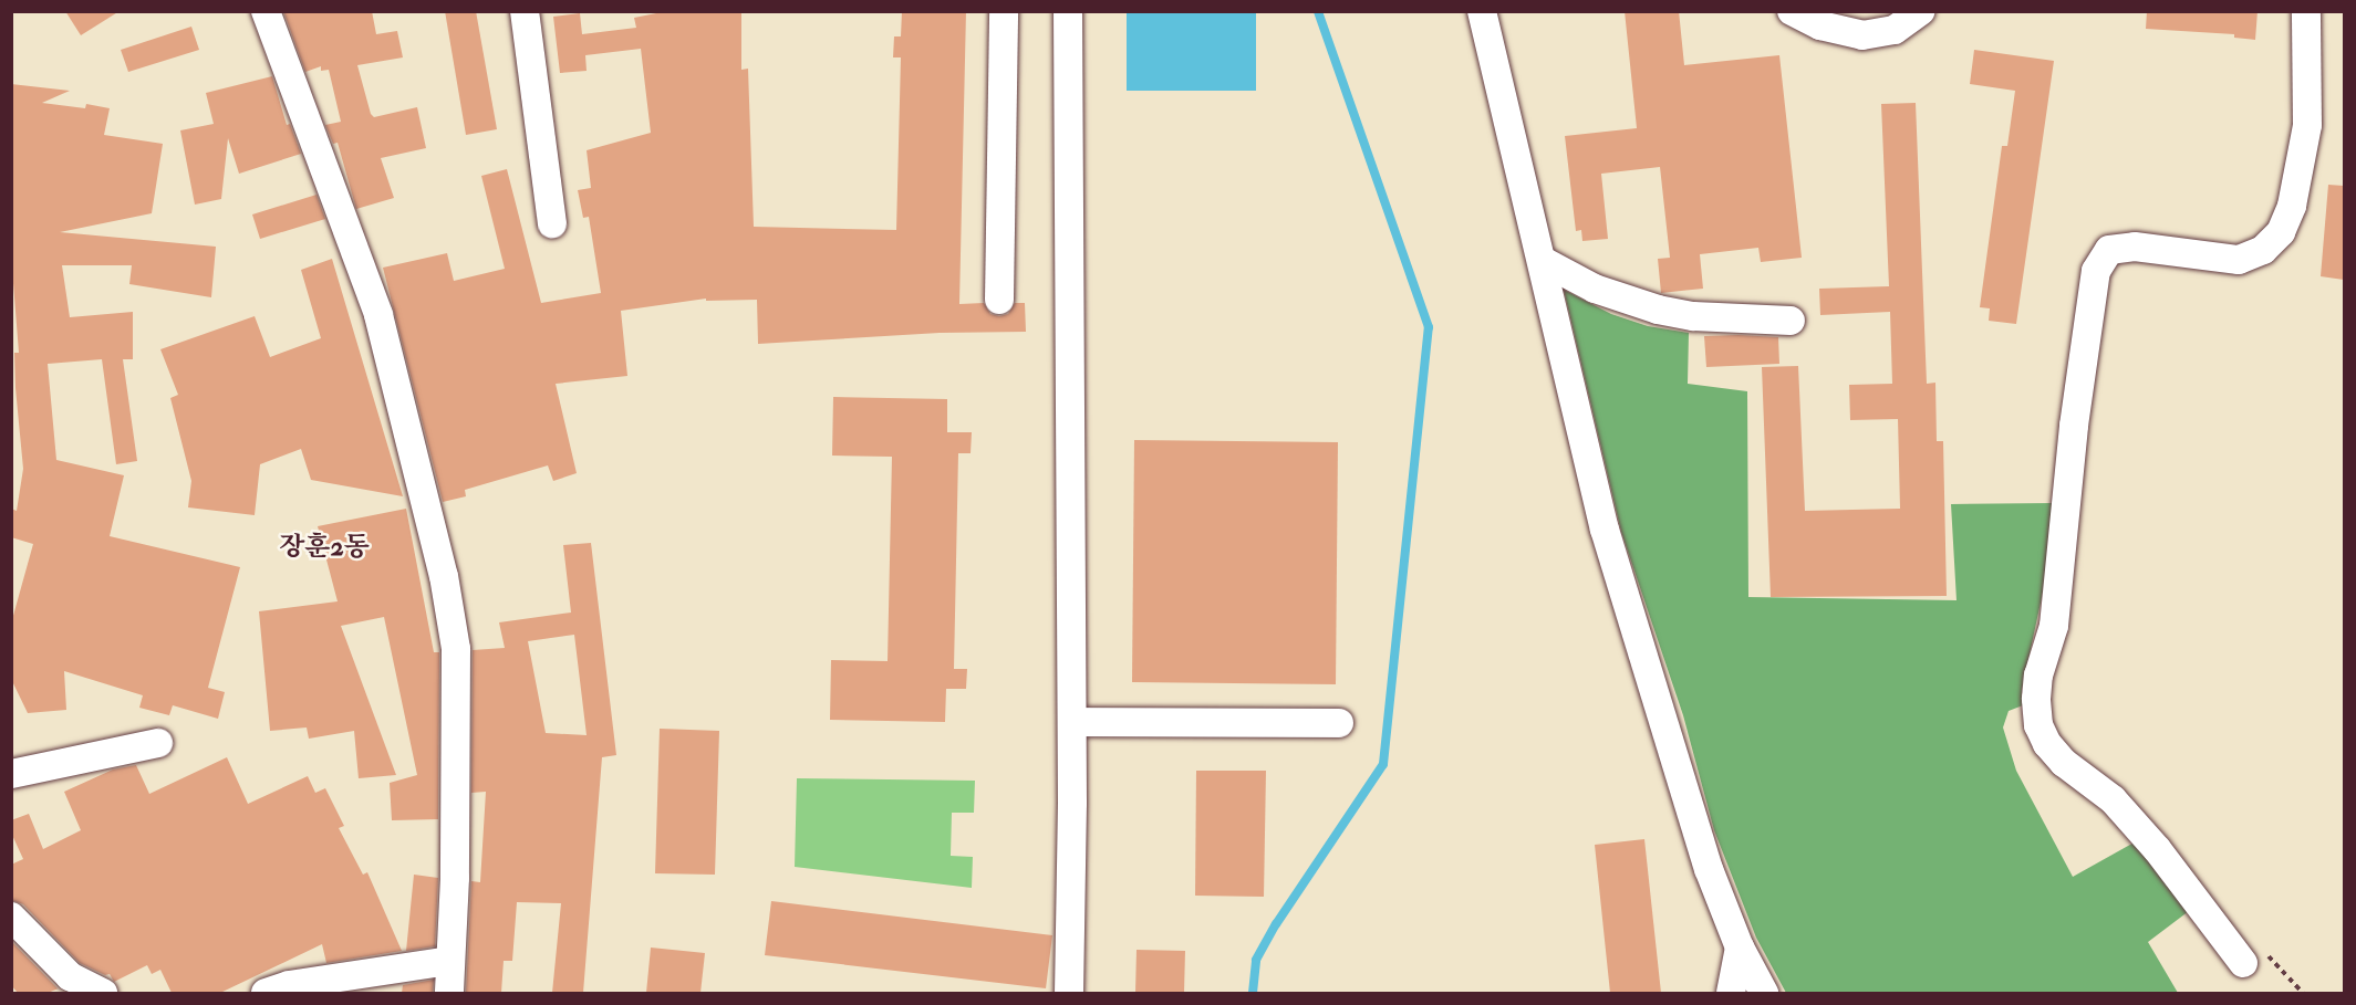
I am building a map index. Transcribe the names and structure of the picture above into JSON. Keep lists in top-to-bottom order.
{
  "districts": ["장훈2동"]
}
